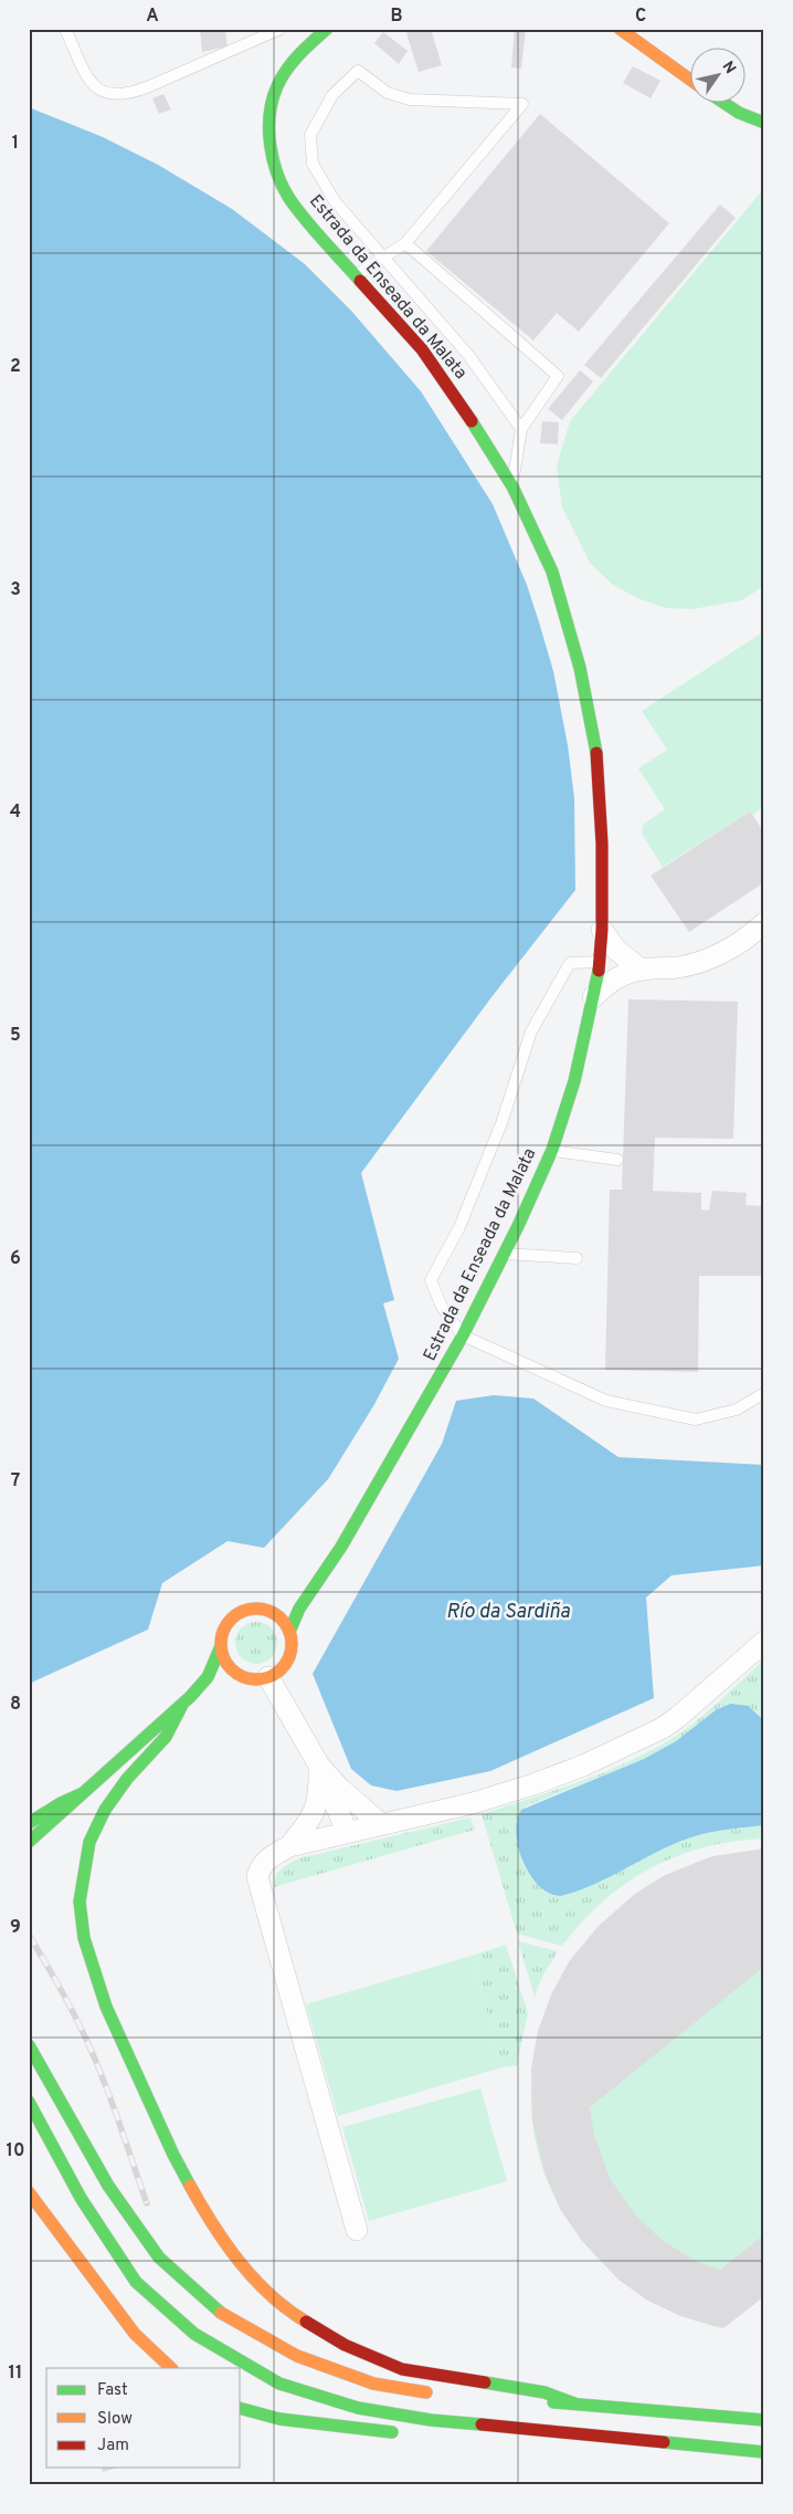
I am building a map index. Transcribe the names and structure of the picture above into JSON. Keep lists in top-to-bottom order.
{
  "streets": {
    "main road": ["Estrada da Enseada da Malata"]
  },
  "water": ["Río da Sardiña"],
  "legend": ["Fast", "Slow", "Jam"],
  "north": "top right",
  "grid": {
    "columns": ["A", "B", "C"],
    "rows": [
      "1",
      "2",
      "3",
      "4",
      "5",
      "6",
      "7",
      "8",
      "9",
      "10",
      "11"
    ]
  }
}
